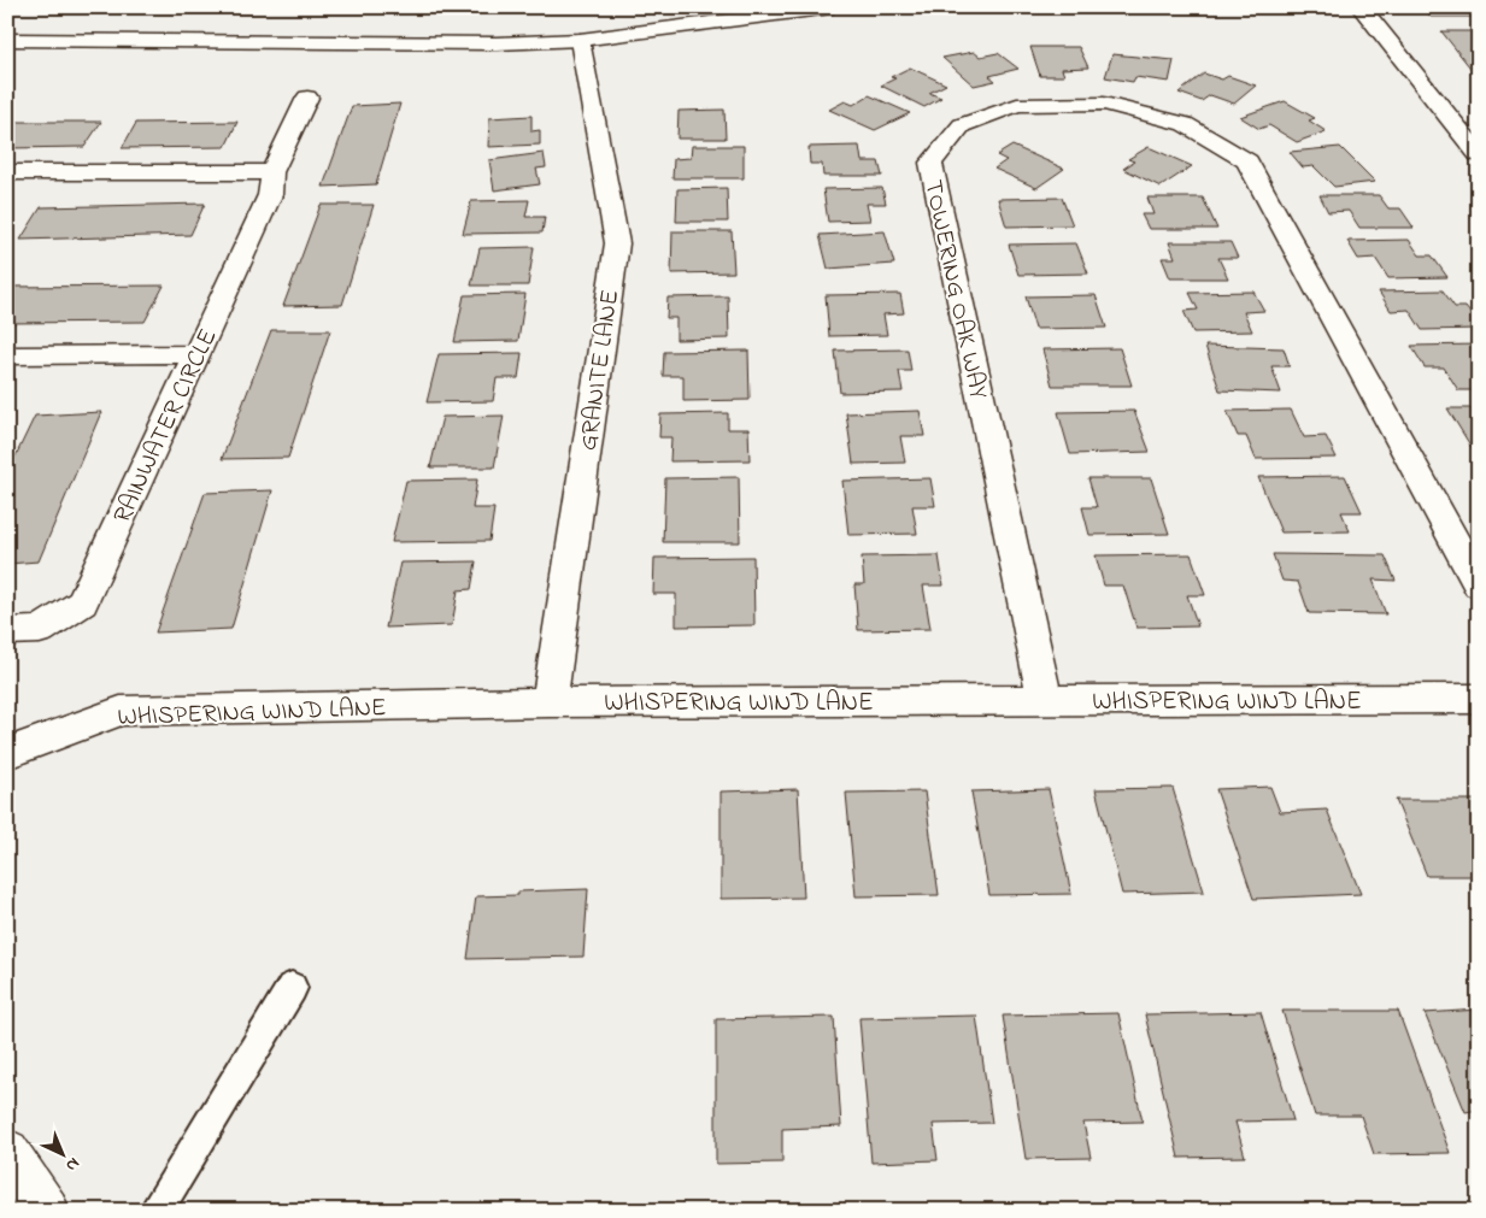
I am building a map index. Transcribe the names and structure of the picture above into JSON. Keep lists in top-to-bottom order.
{
  "streets": {
    "street": [
      "TOWERING OAK WAY",
      "GRANITE LANE",
      "RAINWATER CIRCLE",
      "WHISPERING WIND LANE"
    ]
  },
  "crossings": [
    ["TOWERING OAK WAY", "WHISPERING WIND LANE"],
    ["GRANITE LANE", "WHISPERING WIND LANE"]
  ],
  "north": "bottom right"
}
